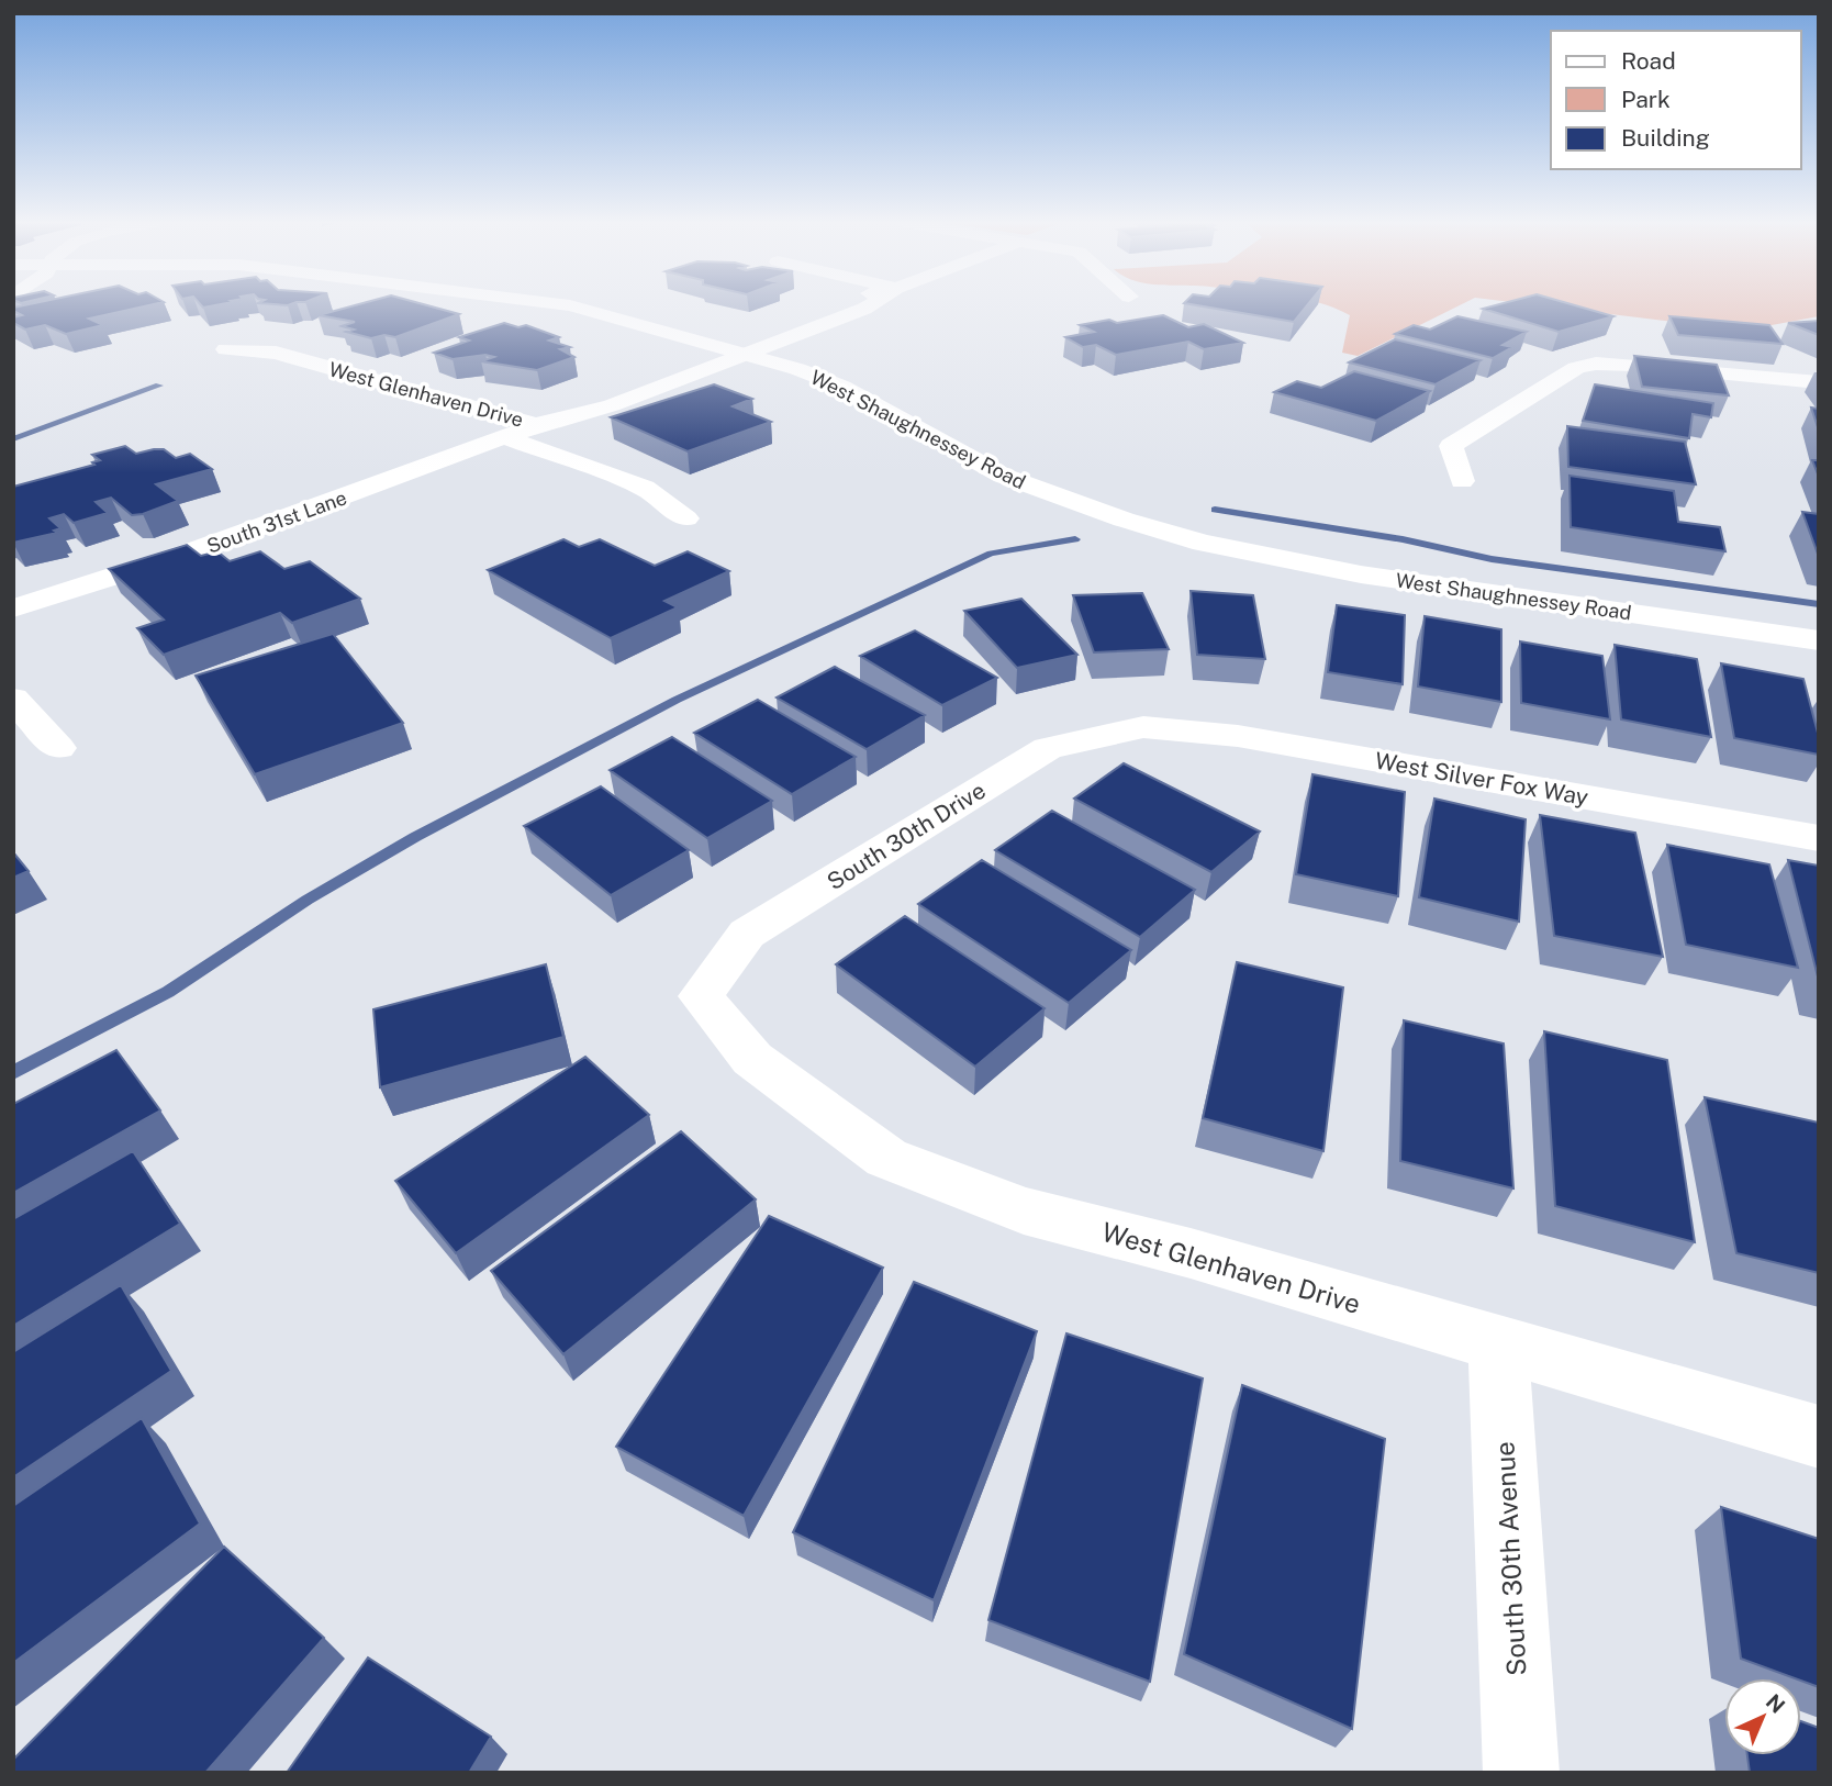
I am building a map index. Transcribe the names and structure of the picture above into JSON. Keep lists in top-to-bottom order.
{
  "streets": {
    "street": [
      "West Glenhaven Drive",
      "West Shaughnessey Road",
      "South 31st Lane",
      "West Silver Fox Way",
      "South 30th Drive",
      "South 30th Avenue"
    ]
  },
  "crossings": [
    ["West Glenhaven Drive", "South 31st Lane"],
    ["West Glenhaven Drive", "South 30th Drive"],
    ["West Glenhaven Drive", "South 30th Avenue"],
    ["West Shaughnessey Road", "South 31st Lane"],
    ["West Silver Fox Way", "South 30th Drive"]
  ],
  "legend": ["Road", "Park", "Building"],
  "north": "top right"
}
